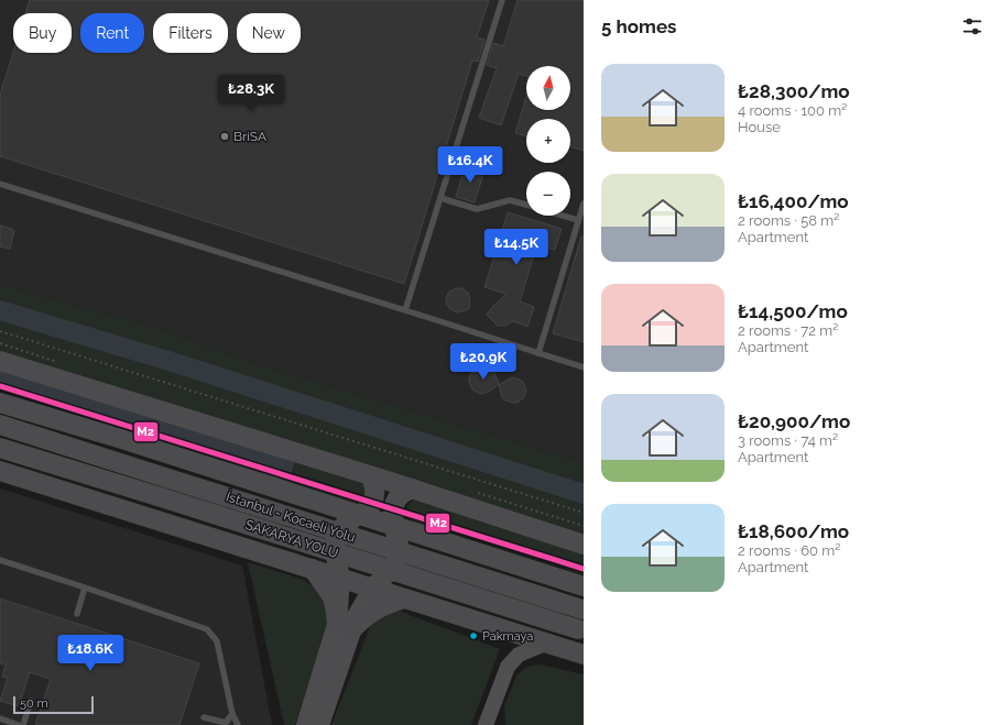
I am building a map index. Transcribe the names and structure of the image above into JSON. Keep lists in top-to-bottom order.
{
  "streets": {
    "highway": ["İstanbul - Kocaeli Yolu", "SAKARYA YOLU"]
  },
  "places": ["BriSA", "Pakmaya"],
  "lines": ["transit line M2"],
  "scale_bar": "50 m",
  "north": "top",
  "page": {
    "heading": "5 homes",
    "chip": [
      "Buy",
      "Rent",
      "Filters",
      "New"
    ],
    "list": [
      {
        "name": "₺28,300/mo",
        "note": "4 rooms · 100 m² · House"
      },
      {
        "name": "₺16,400/mo",
        "note": "2 rooms · 58 m² · Apartment"
      },
      {
        "name": "₺14,500/mo",
        "note": "2 rooms · 72 m² · Apartment"
      },
      {
        "name": "₺20,900/mo",
        "note": "3 rooms · 74 m² · Apartment"
      },
      {
        "name": "₺18,600/mo",
        "note": "2 rooms · 60 m² · Apartment"
      }
    ],
    "map_buttons": ["+", "−"],
    "price": [
      "₺28.3K",
      "₺16.4K",
      "₺14.5K",
      "₺20.9K",
      "₺18.6K"
    ],
    "scale": "50 m"
  }
}
